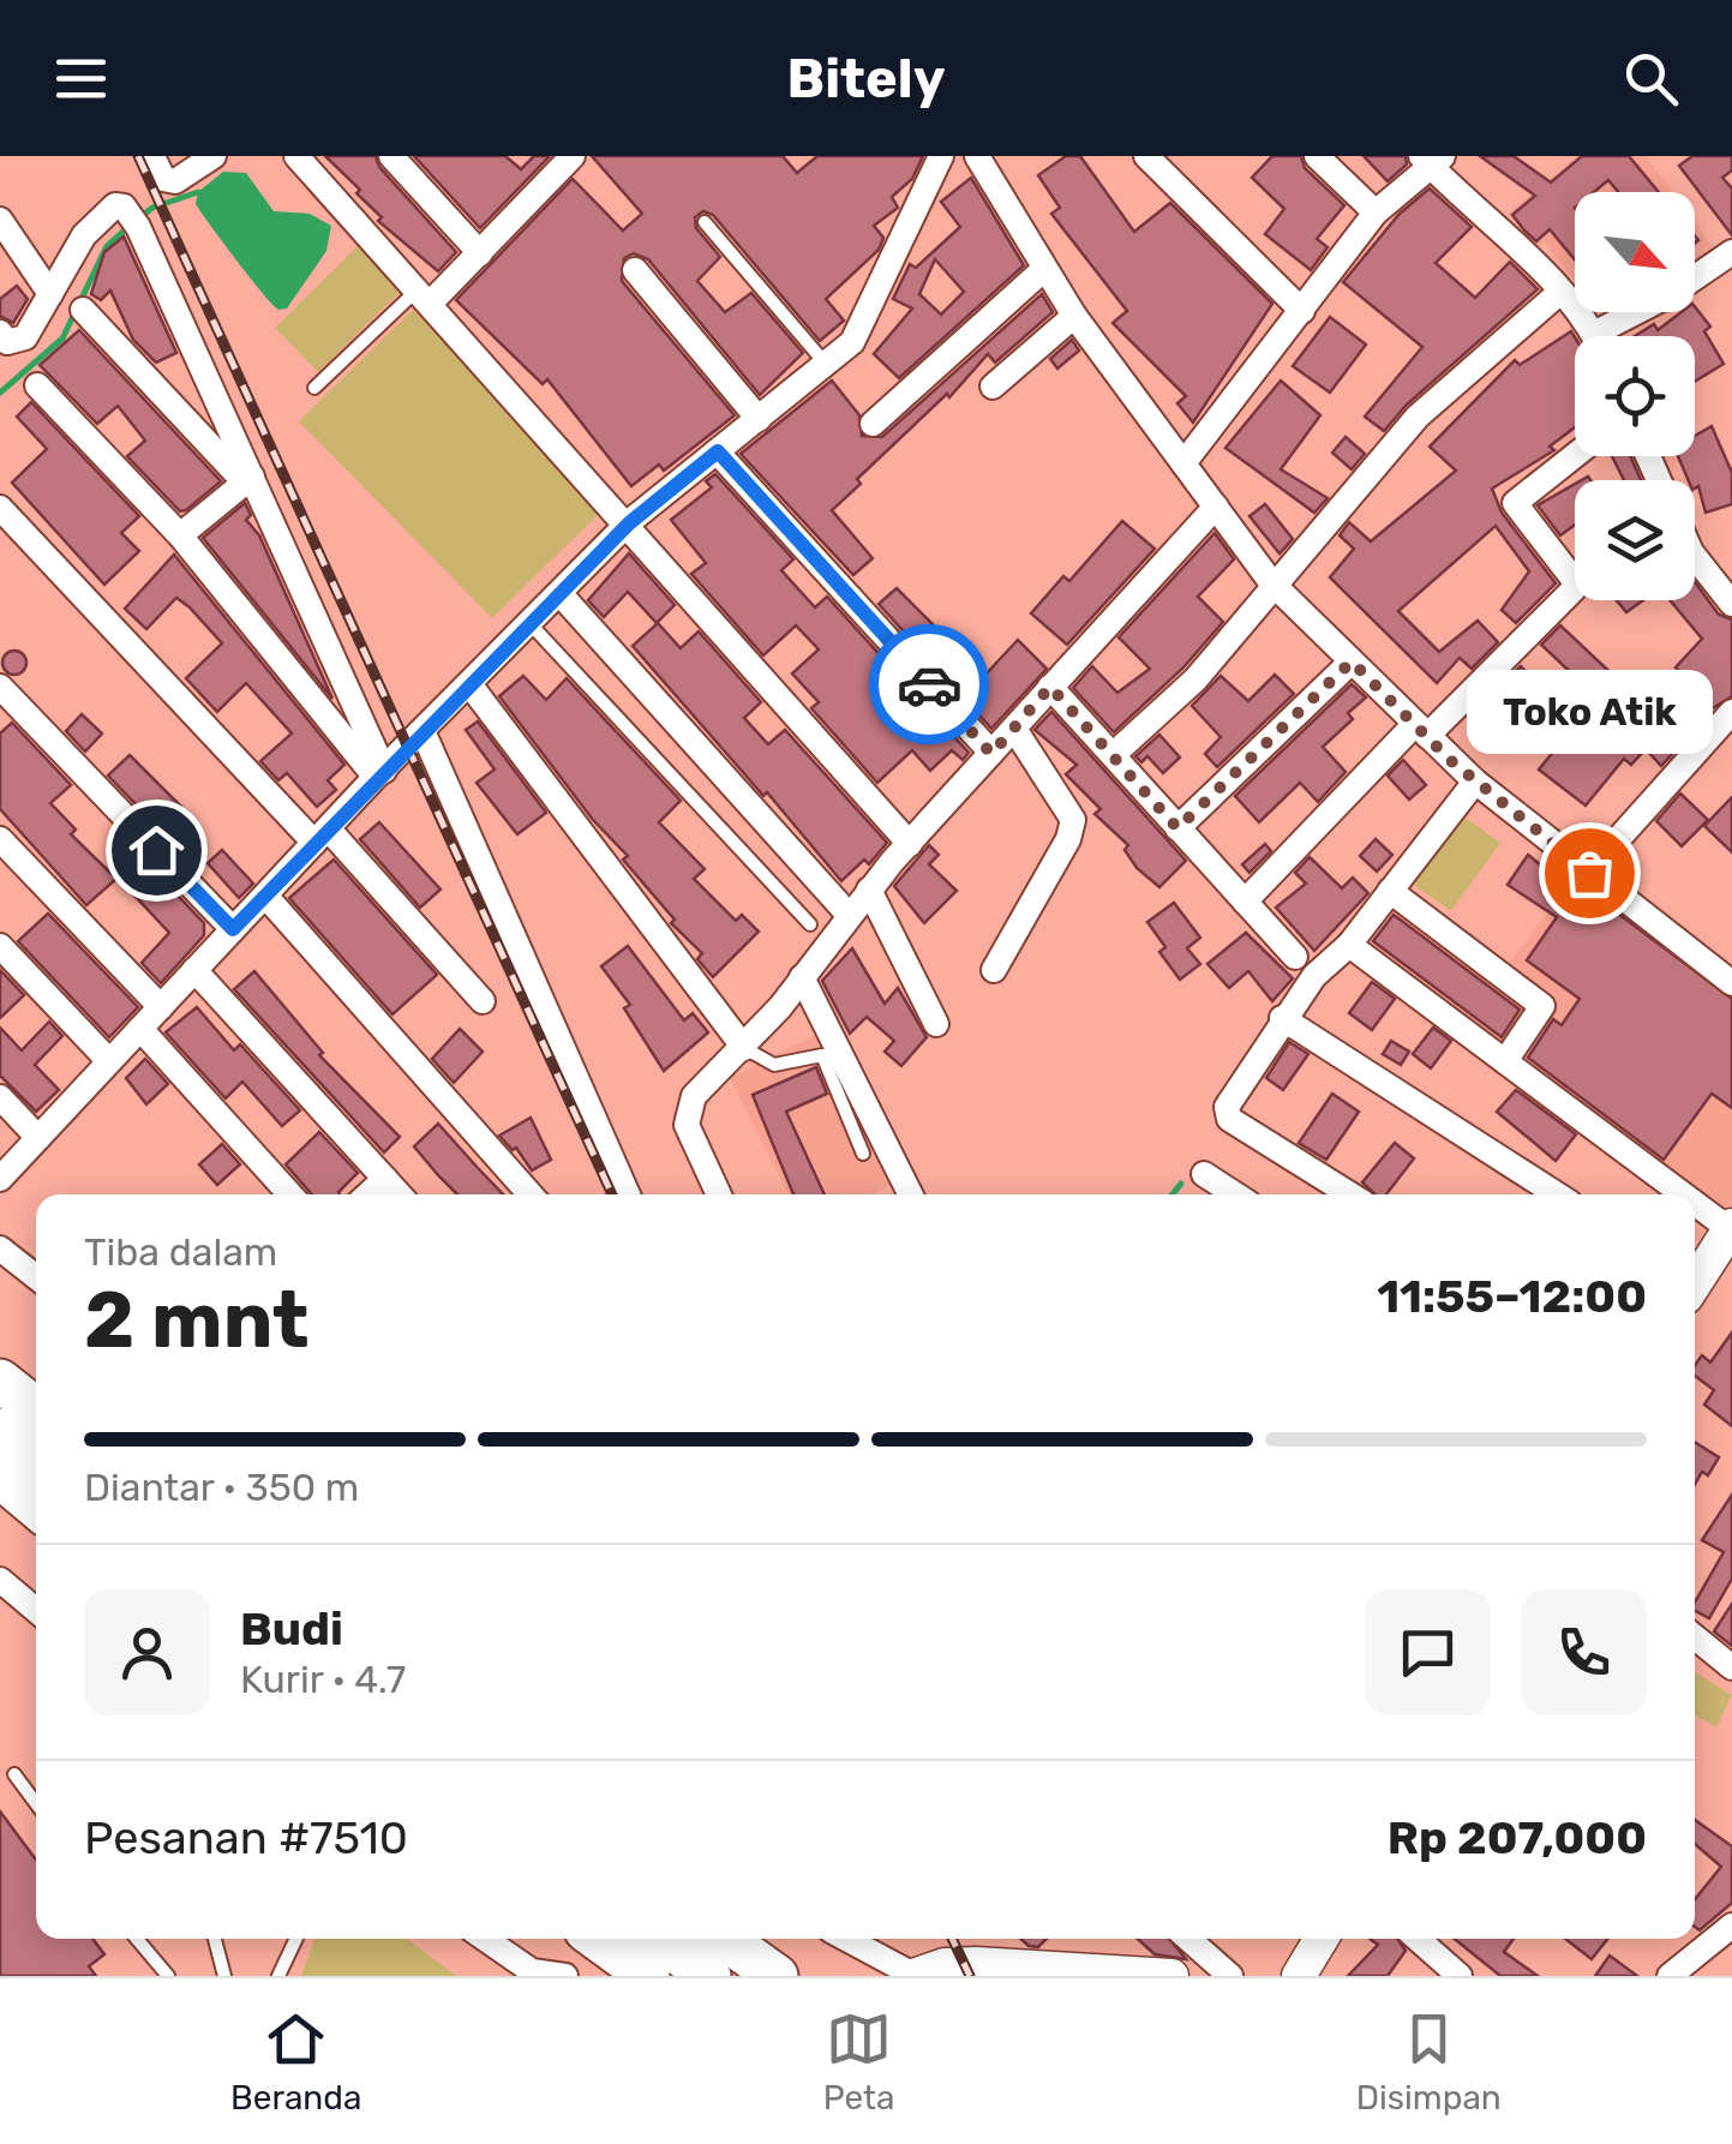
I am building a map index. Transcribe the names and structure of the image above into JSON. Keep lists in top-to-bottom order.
{
  "places": ["Toko Atik"],
  "north": "bottom right",
  "page": {
    "header": "Bitely",
    "bubble": "Toko Atik",
    "heading": ["2 mnt", "Tiba dalam", "11:55–12:00"],
    "panel": [
      "Budi",
      "Kurir · 4.7",
      "Pesanan #7510",
      "Rp 207,000"
    ],
    "bar": "Diantar · 350 m",
    "tabs": ["Beranda", "Peta", "Disimpan"]
  }
}
